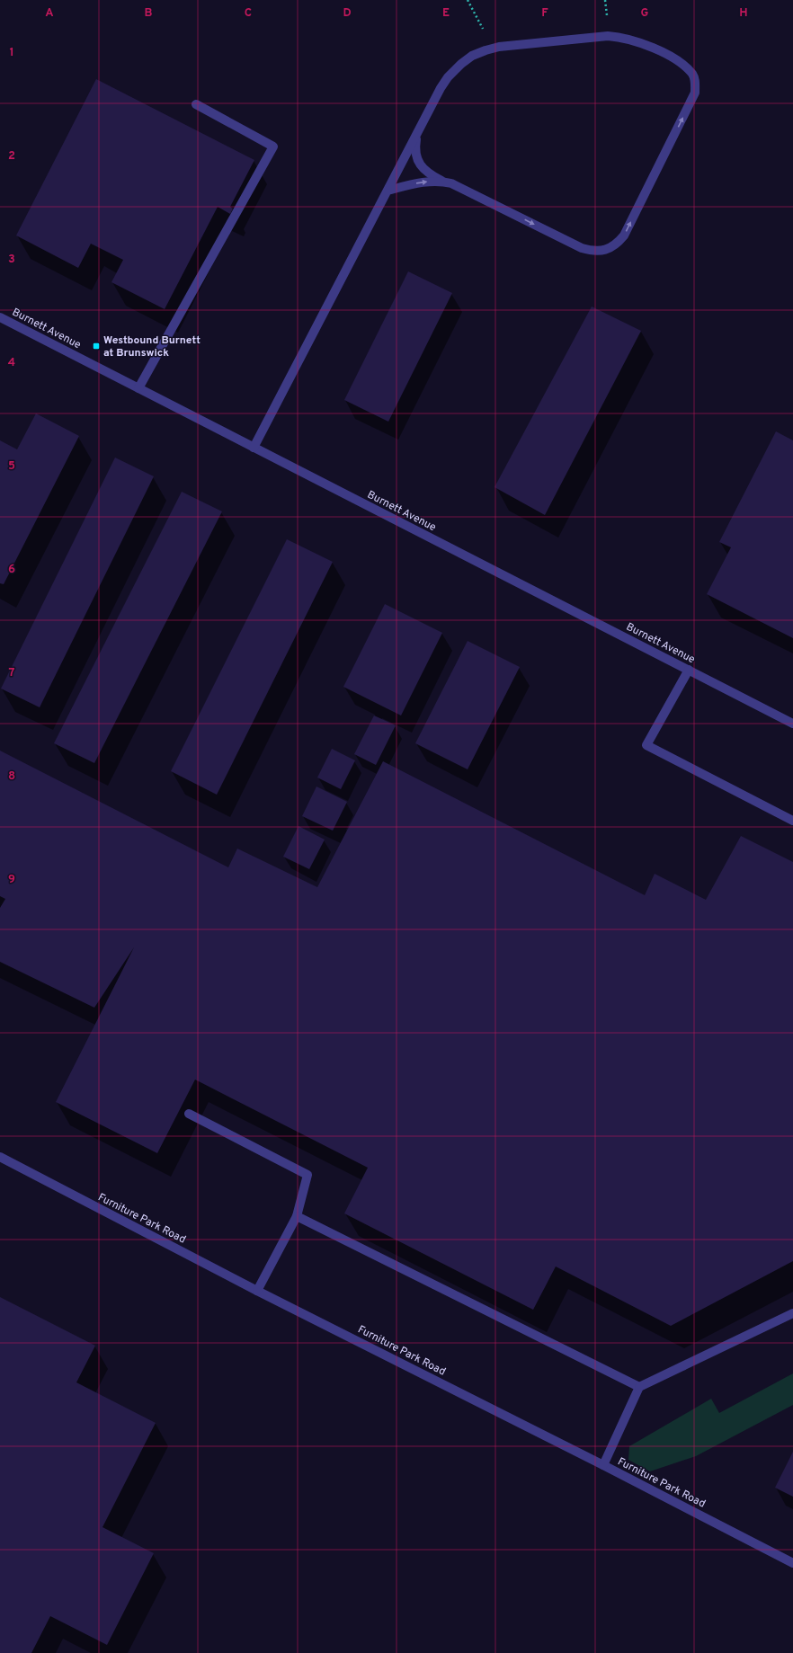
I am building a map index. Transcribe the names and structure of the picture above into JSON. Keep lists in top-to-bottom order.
{
  "streets": {
    "street": ["Burnett Avenue", "Furniture Park Road"]
  },
  "places": {
    "transit": ["Westbound Burnett at Brunswick"]
  },
  "grid": {
    "columns": [
      "A",
      "B",
      "C",
      "D",
      "E",
      "F",
      "G",
      "H"
    ],
    "rows": [
      "1",
      "2",
      "3",
      "4",
      "5",
      "6",
      "7",
      "8",
      "9"
    ]
  }
}
